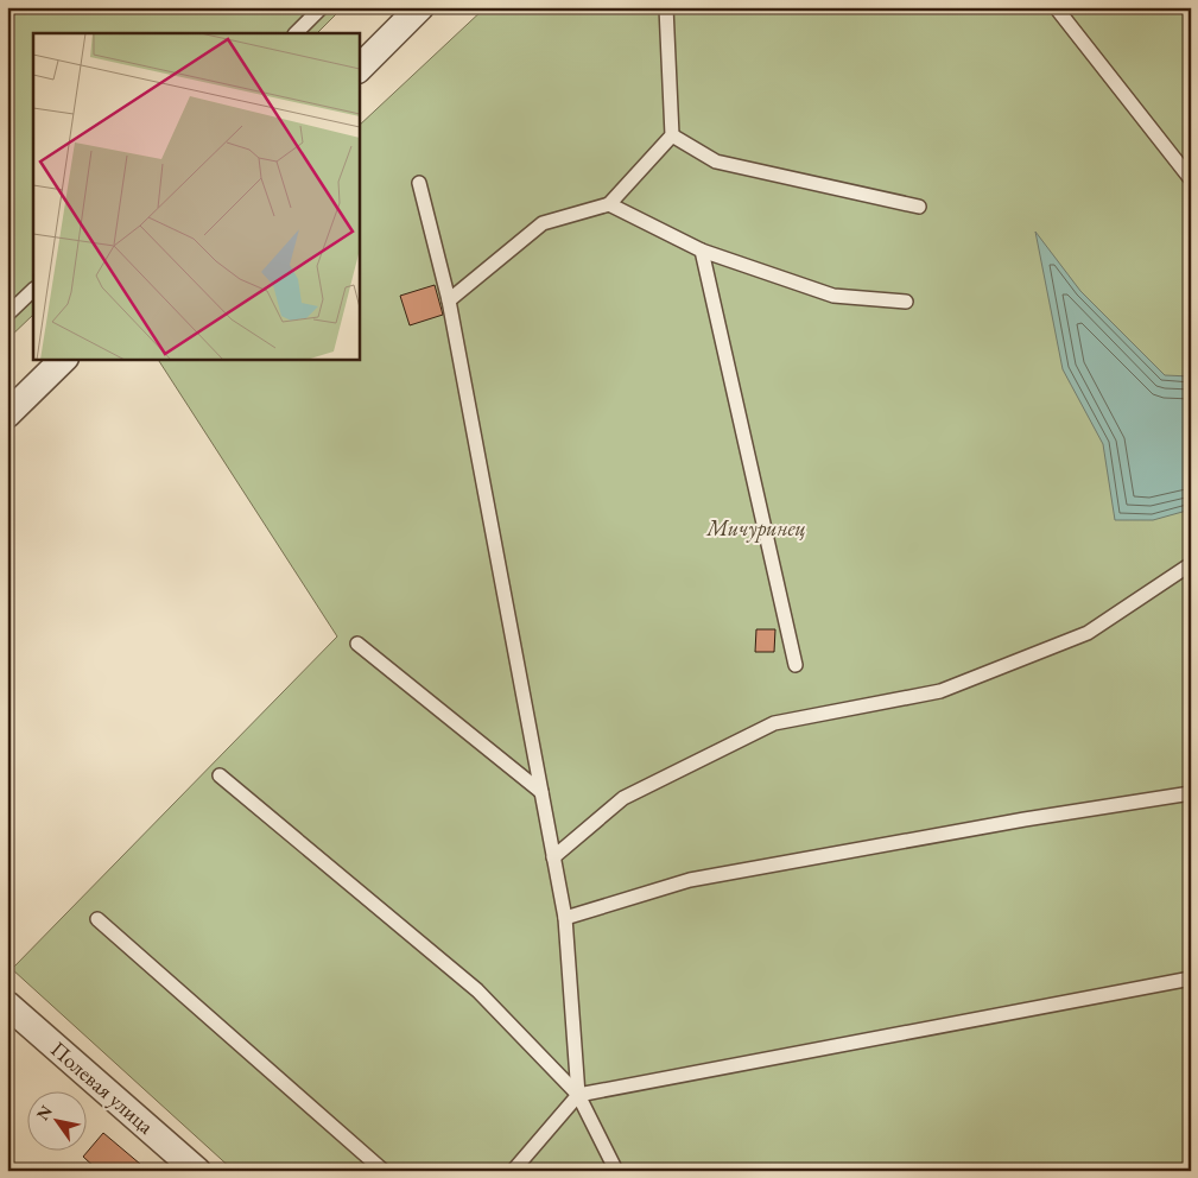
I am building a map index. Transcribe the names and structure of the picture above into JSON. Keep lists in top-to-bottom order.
{
  "streets": {
    "street": ["Полевая улица"]
  },
  "parks": ["Мичуринец"],
  "north": "top left"
}
